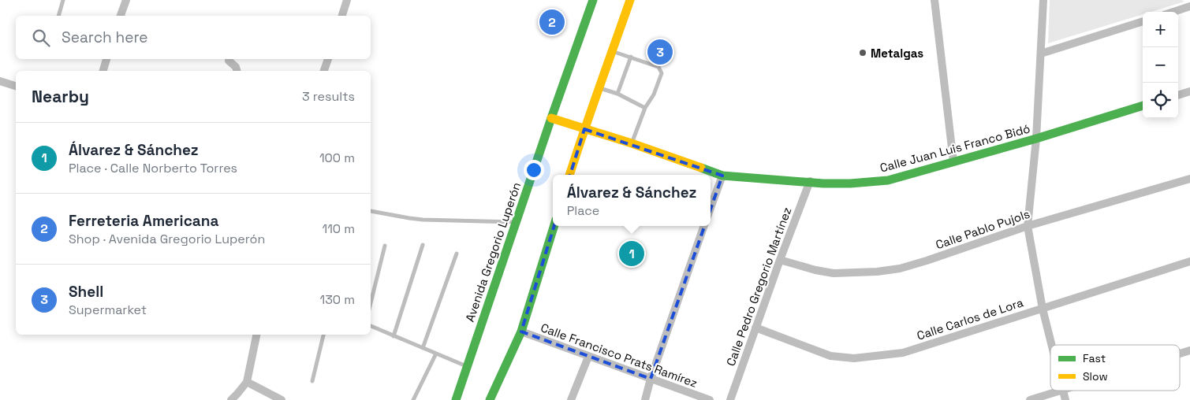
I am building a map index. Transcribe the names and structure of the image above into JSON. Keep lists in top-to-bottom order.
{
  "streets": {
    "main road": ["Calle Juan Luis Franco Bidó", "Avenida Gregorio Luperón"],
    "street": [
      "Calle Pablo Pujols",
      "Calle Pedro Gregorio Martínez",
      "Calle Carlos de Lora",
      "Calle Francisco Prats Ramírez"
    ]
  },
  "crossings": [
    ["Calle Juan Luis Franco Bidó", "Avenida Gregorio Luperón"],
    ["Calle Juan Luis Franco Bidó", "Calle Pedro Gregorio Martínez"],
    ["Calle Pablo Pujols", "Calle Pedro Gregorio Martínez"],
    ["Calle Pedro Gregorio Martínez", "Calle Carlos de Lora"]
  ],
  "places": ["Metalgas"],
  "legend": ["Fast", "Slow"],
  "page": {
    "pins": ["2", "3", "1"],
    "map_buttons": ["+", "−"],
    "search": "Search here",
    "heading": ["Nearby", "3 results"],
    "list": [
      {
        "mark": "1",
        "name": "Álvarez & Sánchez",
        "note": "Place · Calle Norberto Torres",
        "value": "100 m"
      },
      {
        "mark": "2",
        "name": "Ferreteria Americana",
        "note": "Shop · Avenida Gregorio Luperón",
        "value": "110 m"
      },
      {
        "mark": "3",
        "name": "Shell",
        "note": "Supermarket",
        "value": "130 m"
      }
    ],
    "popup": ["Álvarez & Sánchez", "Place"]
  }
}
